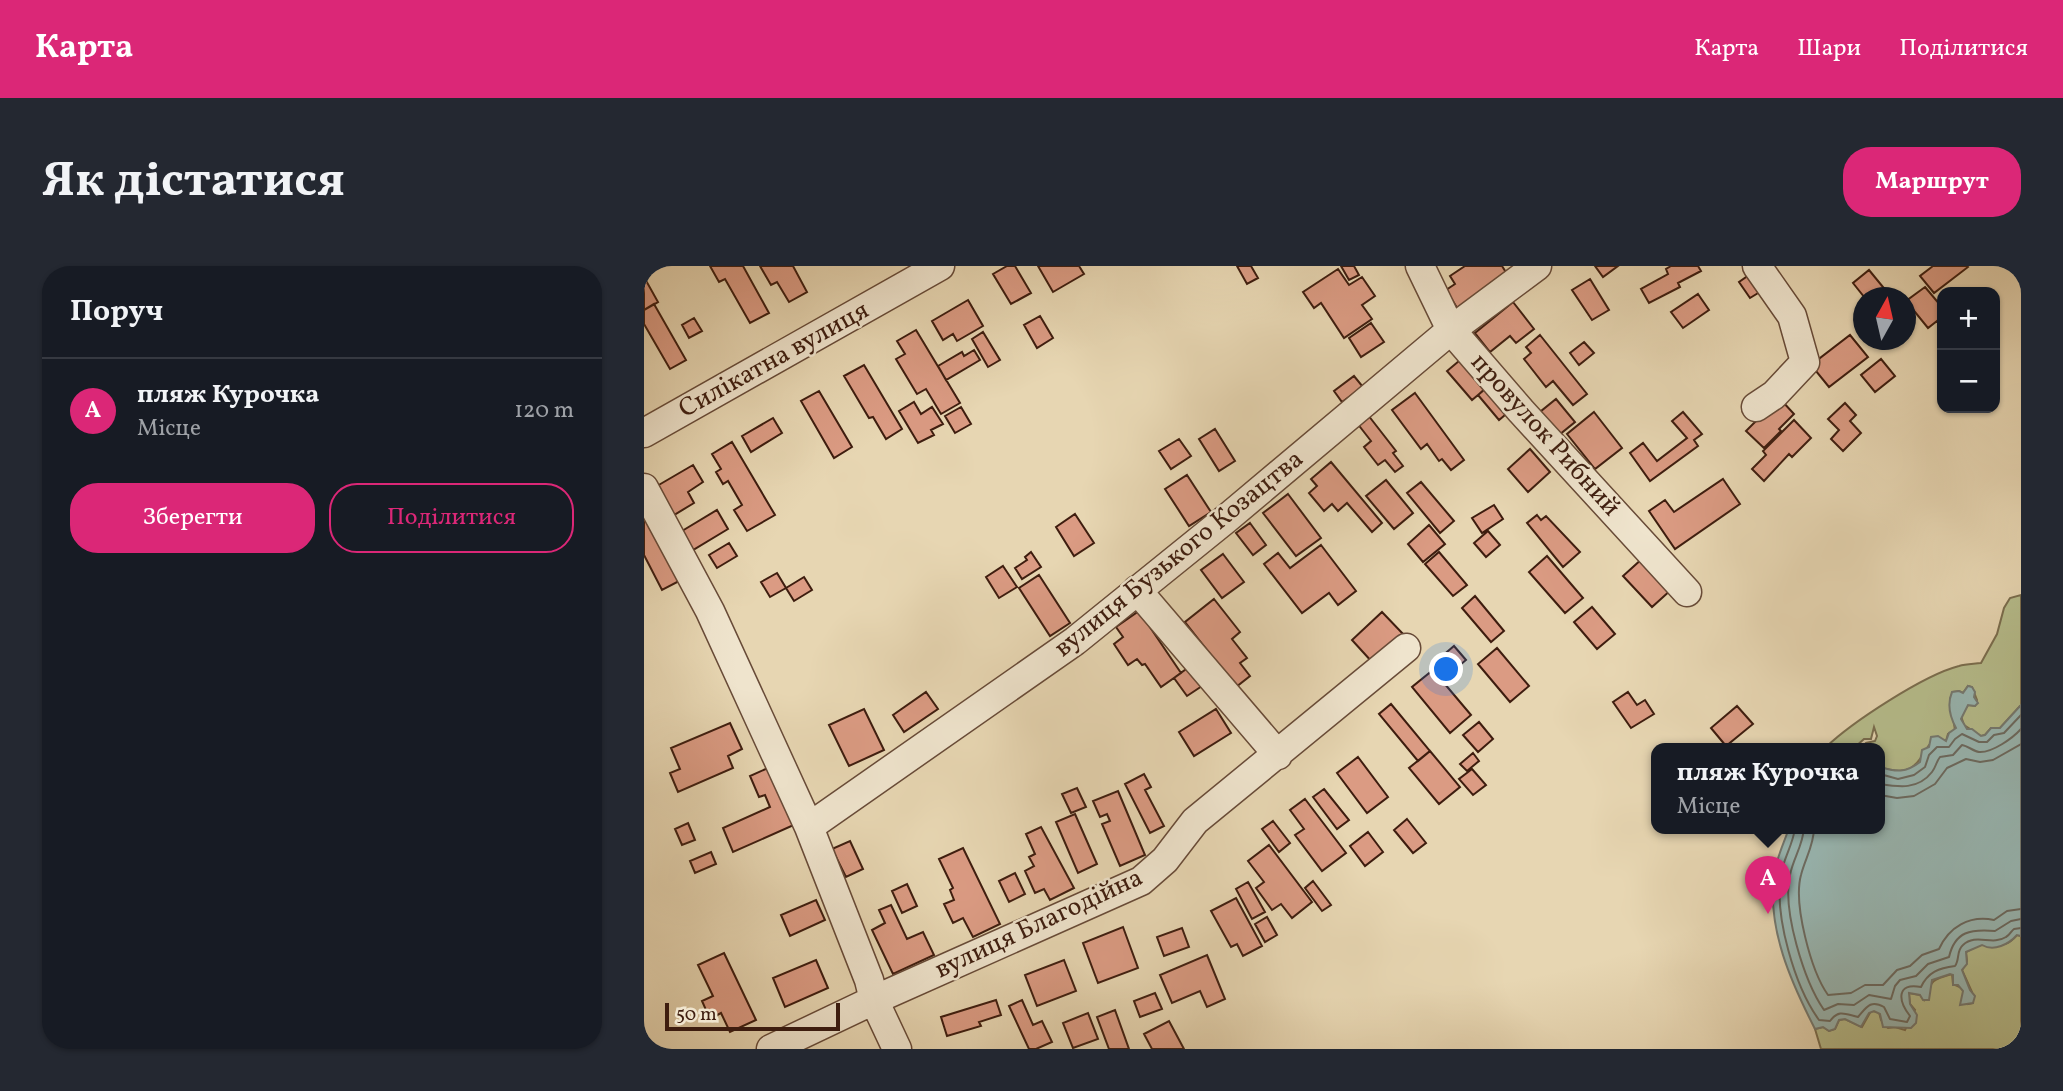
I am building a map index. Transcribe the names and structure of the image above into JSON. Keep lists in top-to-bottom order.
{
  "streets": {
    "street": [
      "Силікатна вулиця",
      "провулок Рибний",
      "вулиця Бузького Козацтва",
      "вулиця Благодійна"
    ]
  },
  "crossings": [
    ["провулок Рибний", "вулиця Бузького Козацтва"]
  ],
  "scale_bar": "50 m",
  "north": "top",
  "page": {
    "header": "Карта",
    "nav": ["Карта", "Шари", "Поділитися"],
    "buttons": [
      "Маршрут",
      ["Зберегти", "Поділитися"]
    ],
    "title": "Як дістатися",
    "heading": "Поруч",
    "map_buttons": ["+", "−"],
    "list": [
      {
        "mark": "A",
        "name": "пляж Курочка",
        "note": "Місце",
        "value": "120 m"
      }
    ],
    "popup": ["пляж Курочка", "Місце"],
    "pins": "A",
    "scale": "50 m"
  }
}
